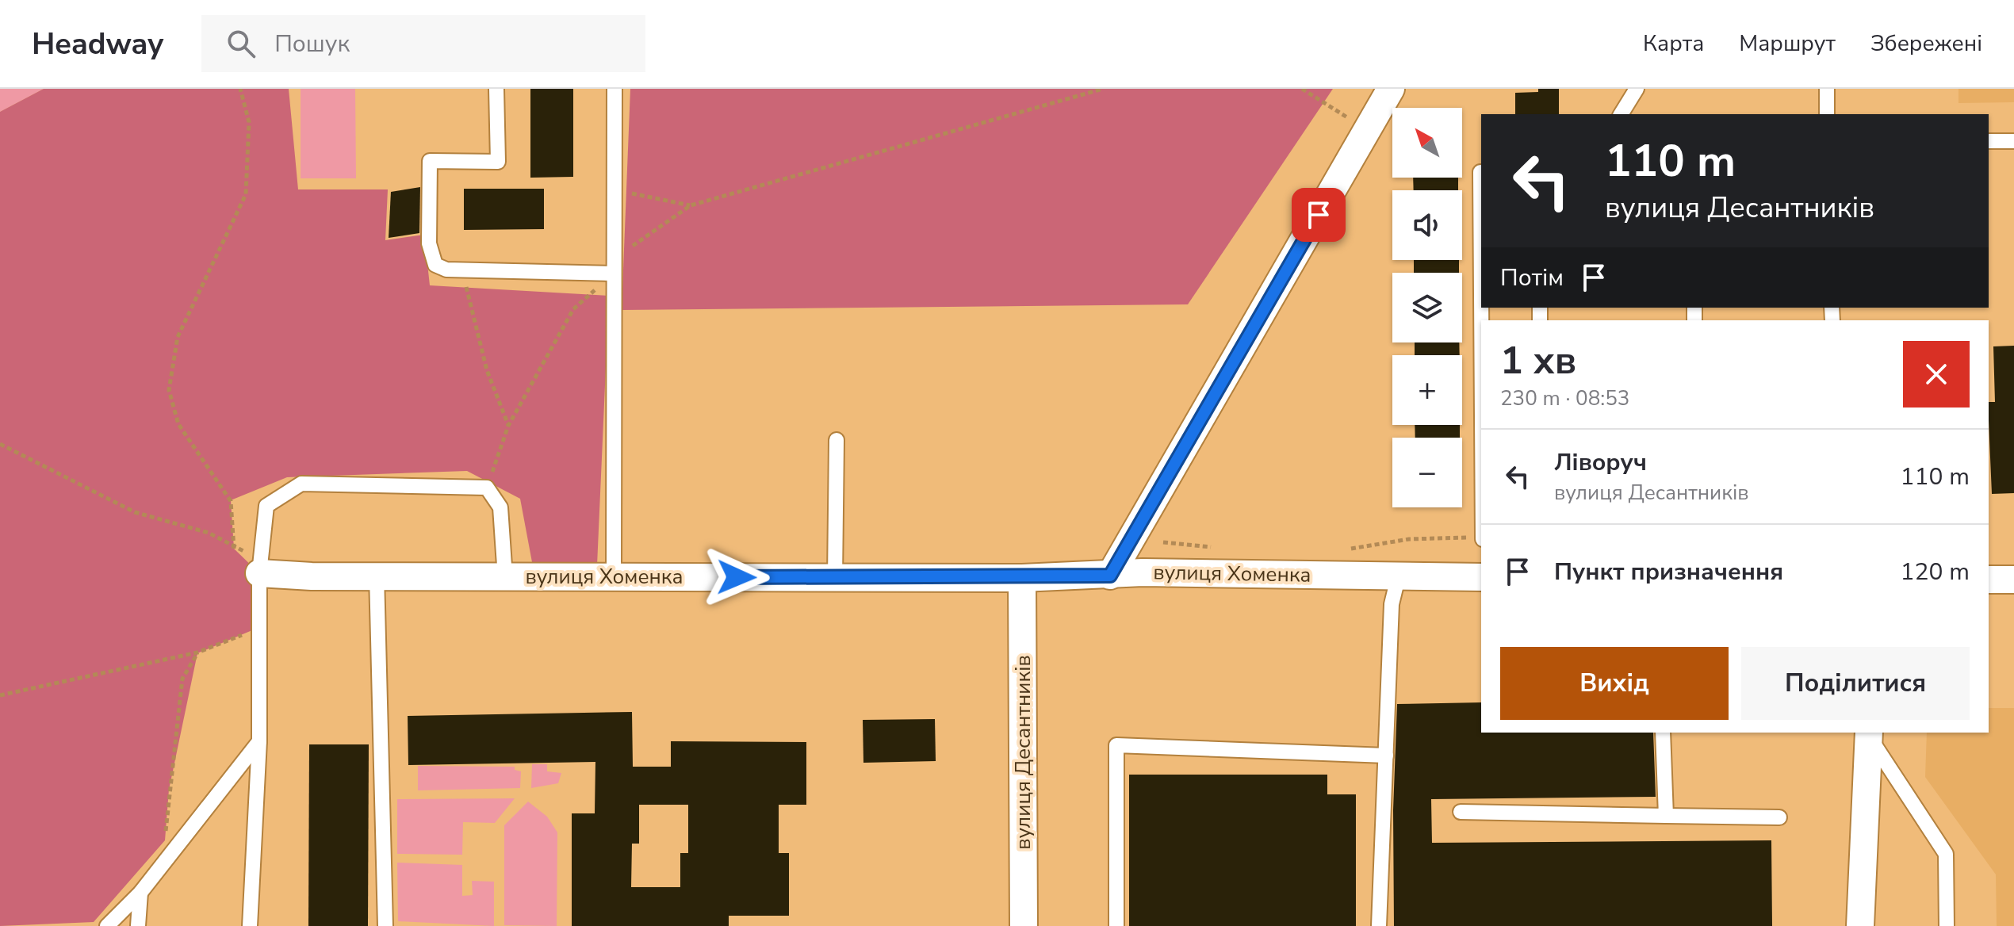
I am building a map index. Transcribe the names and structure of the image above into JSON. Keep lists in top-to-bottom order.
{
  "streets": {
    "street": ["вулиця Хоменка", "вулиця Десантників"]
  },
  "crossings": [
    ["вулиця Хоменка", "вулиця Десантників"]
  ],
  "north": "top left",
  "page": {
    "header": "Headway",
    "search": "Пошук",
    "nav": ["Карта", "Маршрут", "Збережені"],
    "map_buttons": ["+", "−"],
    "turn": ["110 m", "вулиця Десантників"],
    "then": "Потім",
    "heading": ["1 хв", "230 m · 08:53"],
    "list": [
      {
        "name": "Ліворуч",
        "note": "вулиця Десантників",
        "value": "110 m"
      },
      {
        "name": "Пункт призначення",
        "value": "120 m"
      }
    ],
    "buttons": ["Вихід", "Поділитися"]
  }
}
